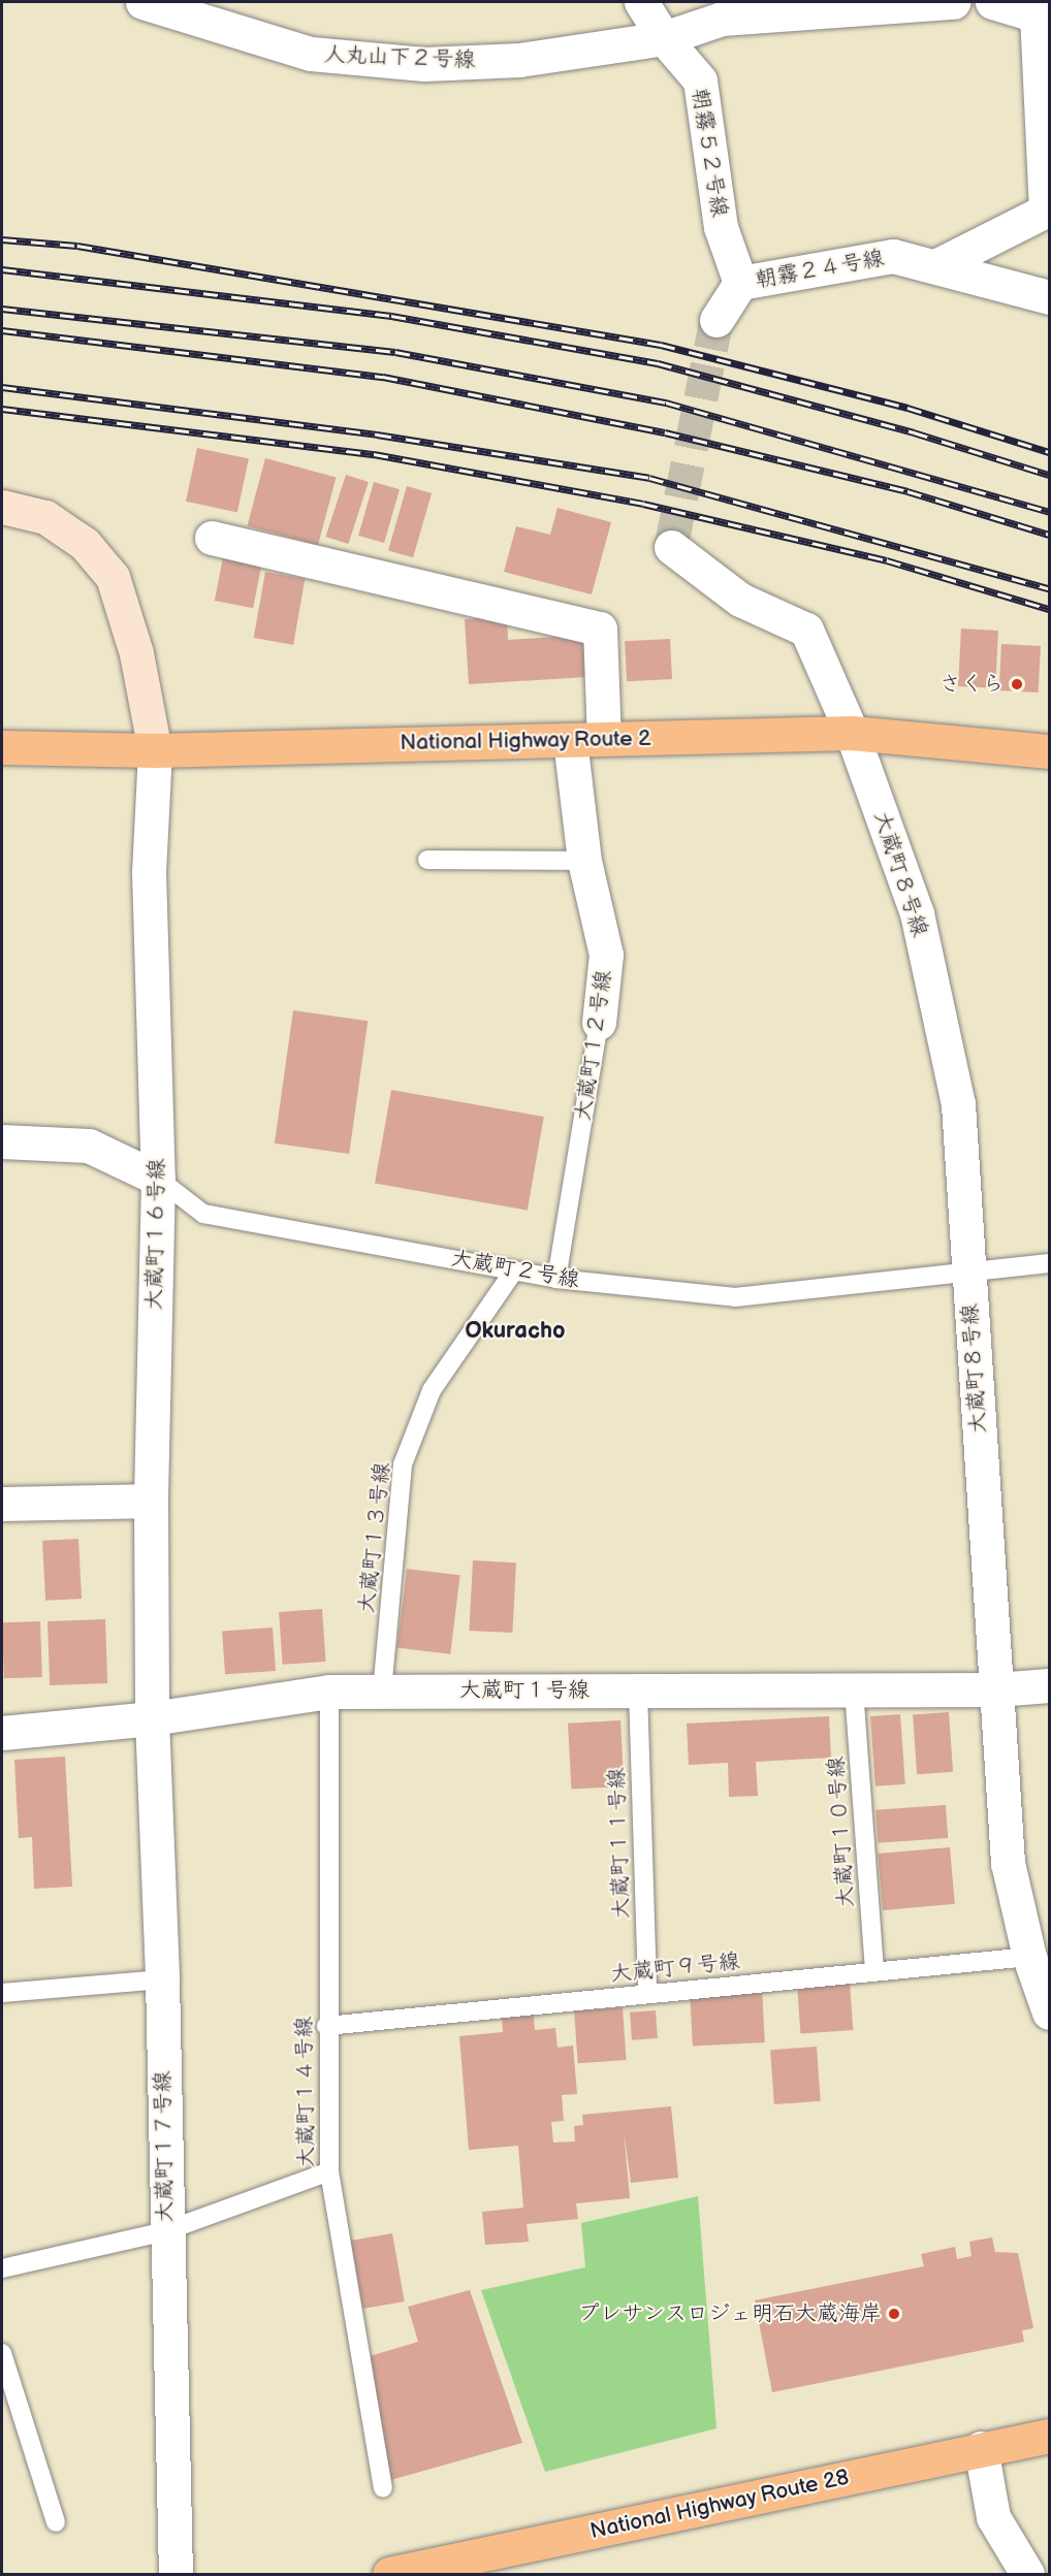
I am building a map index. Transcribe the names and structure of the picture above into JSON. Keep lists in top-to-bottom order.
{
  "streets": {
    "highway": ["National Highway Route 2", "National Highway Route 28"],
    "street": [
      "人丸山下２号線",
      "朝霧５２号線",
      "朝霧２４号線",
      "大蔵町８号線",
      "大蔵町１２号線",
      "大蔵町１６号線",
      "大蔵町２号線",
      "大蔵町１号線",
      "大蔵町１７号線"
    ],
    "lane": [
      "大蔵町１３号線",
      "大蔵町１０号線",
      "大蔵町１１号線",
      "大蔵町９号線",
      "大蔵町１４号線"
    ]
  },
  "crossings": [
    ["人丸山下２号線", "朝霧５２号線"],
    ["朝霧５２号線", "朝霧２４号線"],
    ["National Highway Route 2", "大蔵町８号線"],
    ["National Highway Route 2", "大蔵町１２号線"],
    ["National Highway Route 2", "大蔵町１６号線"],
    ["大蔵町８号線", "大蔵町２号線"],
    ["大蔵町８号線", "大蔵町１号線"],
    ["大蔵町８号線", "大蔵町９号線"],
    ["大蔵町１２号線", "大蔵町２号線"],
    ["大蔵町１６号線", "大蔵町２号線"],
    ["大蔵町１６号線", "大蔵町１号線"],
    ["大蔵町１６号線", "大蔵町１７号線"],
    ["大蔵町２号線", "大蔵町１３号線"],
    ["大蔵町１３号線", "大蔵町１号線"],
    ["大蔵町１号線", "大蔵町１０号線"],
    ["大蔵町１号線", "大蔵町１１号線"],
    ["大蔵町１号線", "大蔵町１４号線"],
    ["大蔵町１号線", "大蔵町１７号線"],
    ["大蔵町１０号線", "大蔵町９号線"],
    ["大蔵町１１号線", "大蔵町９号線"],
    ["大蔵町９号線", "大蔵町１４号線"]
  ],
  "districts": ["Okuracho"],
  "places": ["さくら", "プレサンスロジェ明石大蔵海岸"]
}
